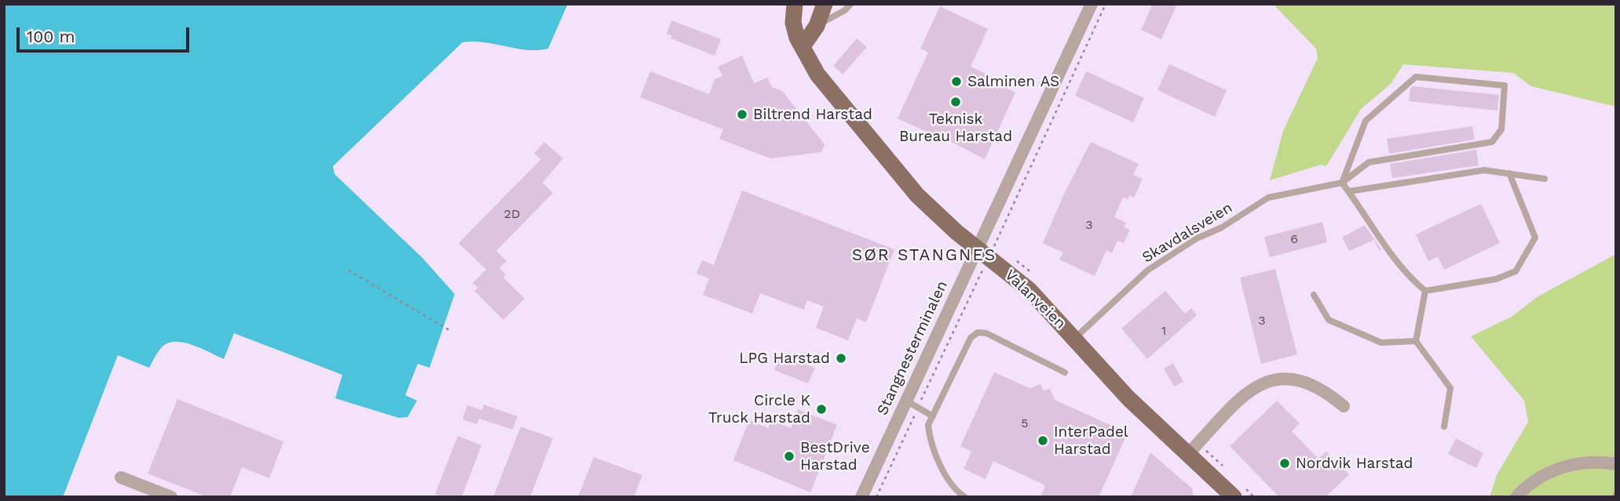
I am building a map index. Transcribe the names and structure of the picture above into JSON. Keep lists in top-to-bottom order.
{
  "streets": {
    "main road": ["Valanveien"],
    "street": ["Stangnesterminalen"],
    "lane": ["Skavdalsveien"]
  },
  "crossings": [
    ["Skavdalsveien", "Valanveien"],
    ["Valanveien", "Stangnesterminalen"]
  ],
  "districts": ["SØR STANGNES"],
  "places": [
    "Salminen AS",
    "Teknisk Bureau Harstad",
    "Biltrend Harstad",
    "LPG Harstad",
    "Circle K Truck Harstad",
    "InterPadel Harstad",
    "BestDrive Harstad",
    "Nordvik Harstad"
  ],
  "house_numbers": [
    "2D",
    "3",
    "6",
    "3",
    "1",
    "5"
  ],
  "scale_bar": "100 m"
}
